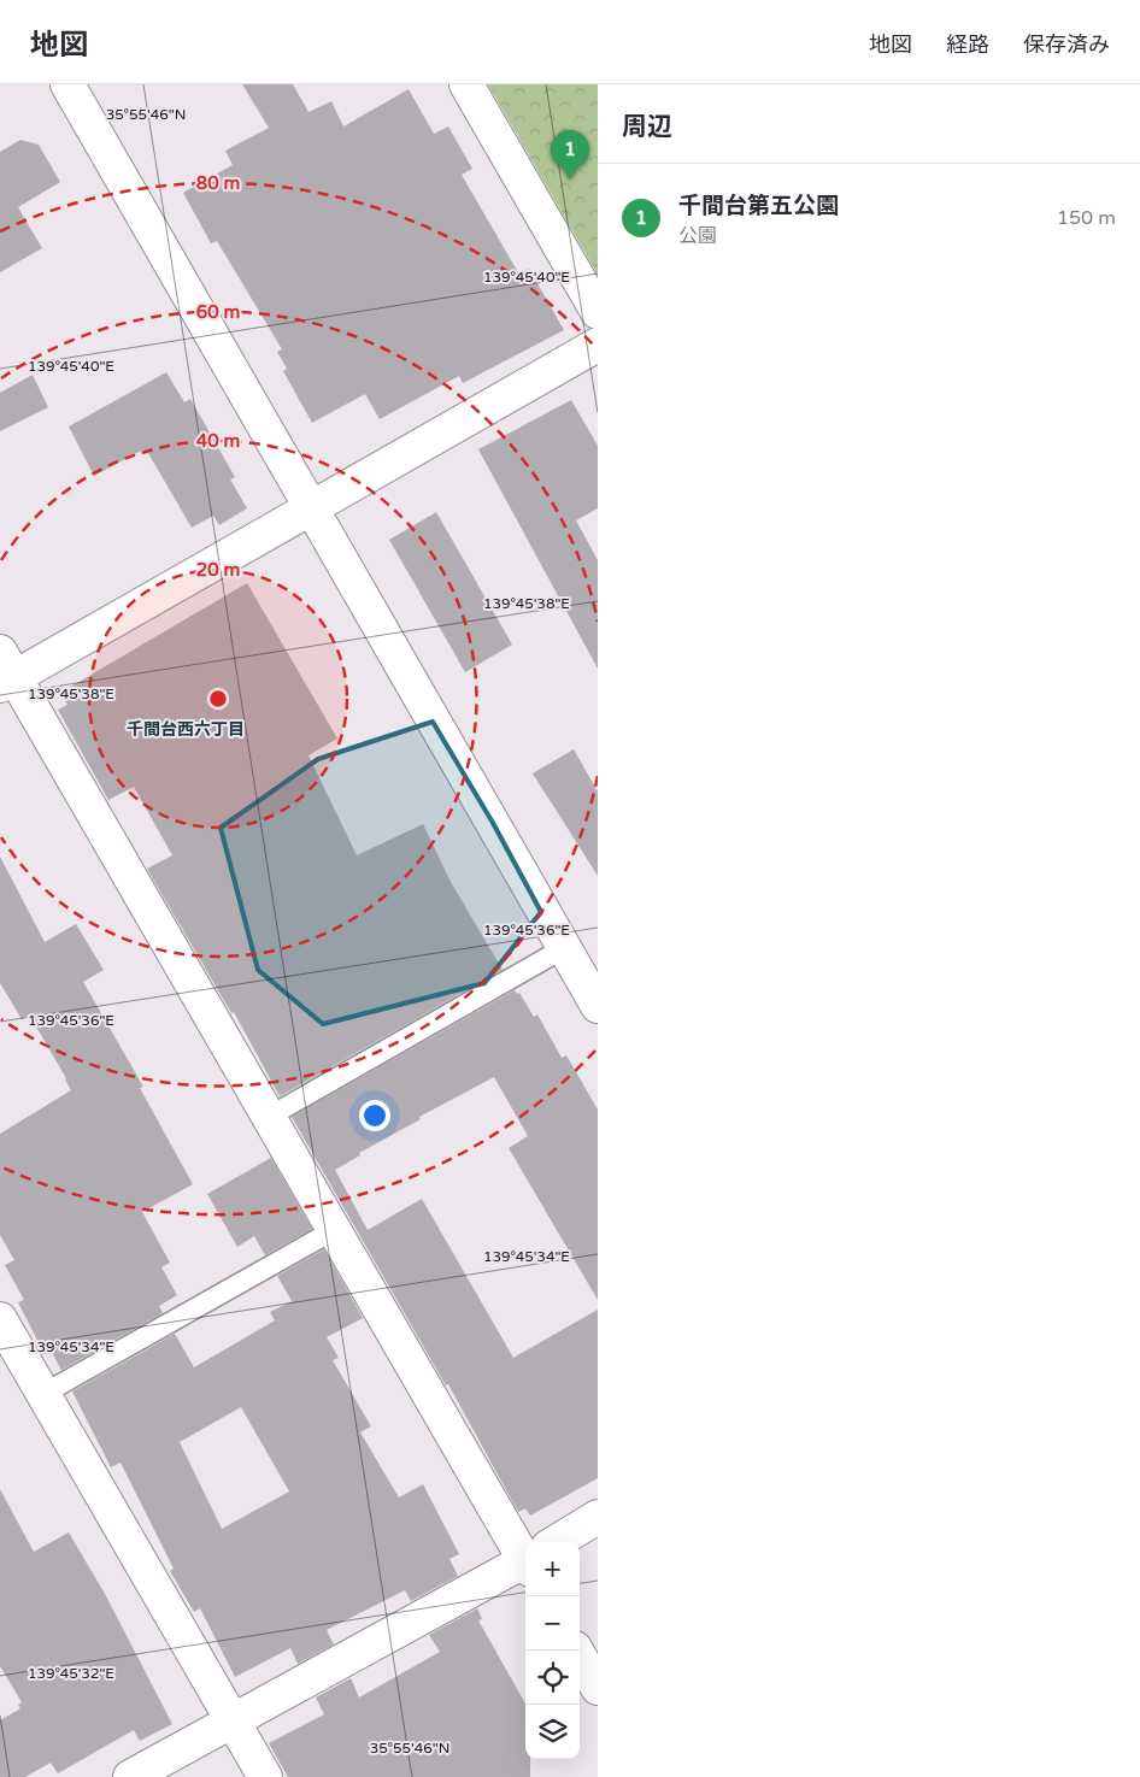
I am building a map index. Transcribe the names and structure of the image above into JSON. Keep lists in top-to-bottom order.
{
  "districts": ["千間台西六丁目"],
  "page": {
    "header": "地図",
    "nav": ["地図", "経路", "保存済み"],
    "heading": "周辺",
    "pins": "1",
    "list": [
      {
        "mark": "1",
        "name": "千間台第五公園",
        "note": "公園",
        "value": "150 m"
      }
    ],
    "map_buttons": ["+", "−"]
  },
  "coordinates": [
    "35°55'46\"N",
    "139°45'40\"E",
    "139°45'38\"E",
    "139°45'36\"E",
    "139°45'34\"E",
    "139°45'32\"E"
  ],
  "rings": [
    "80 m",
    "60 m",
    "40 m",
    "20 m"
  ]
}
